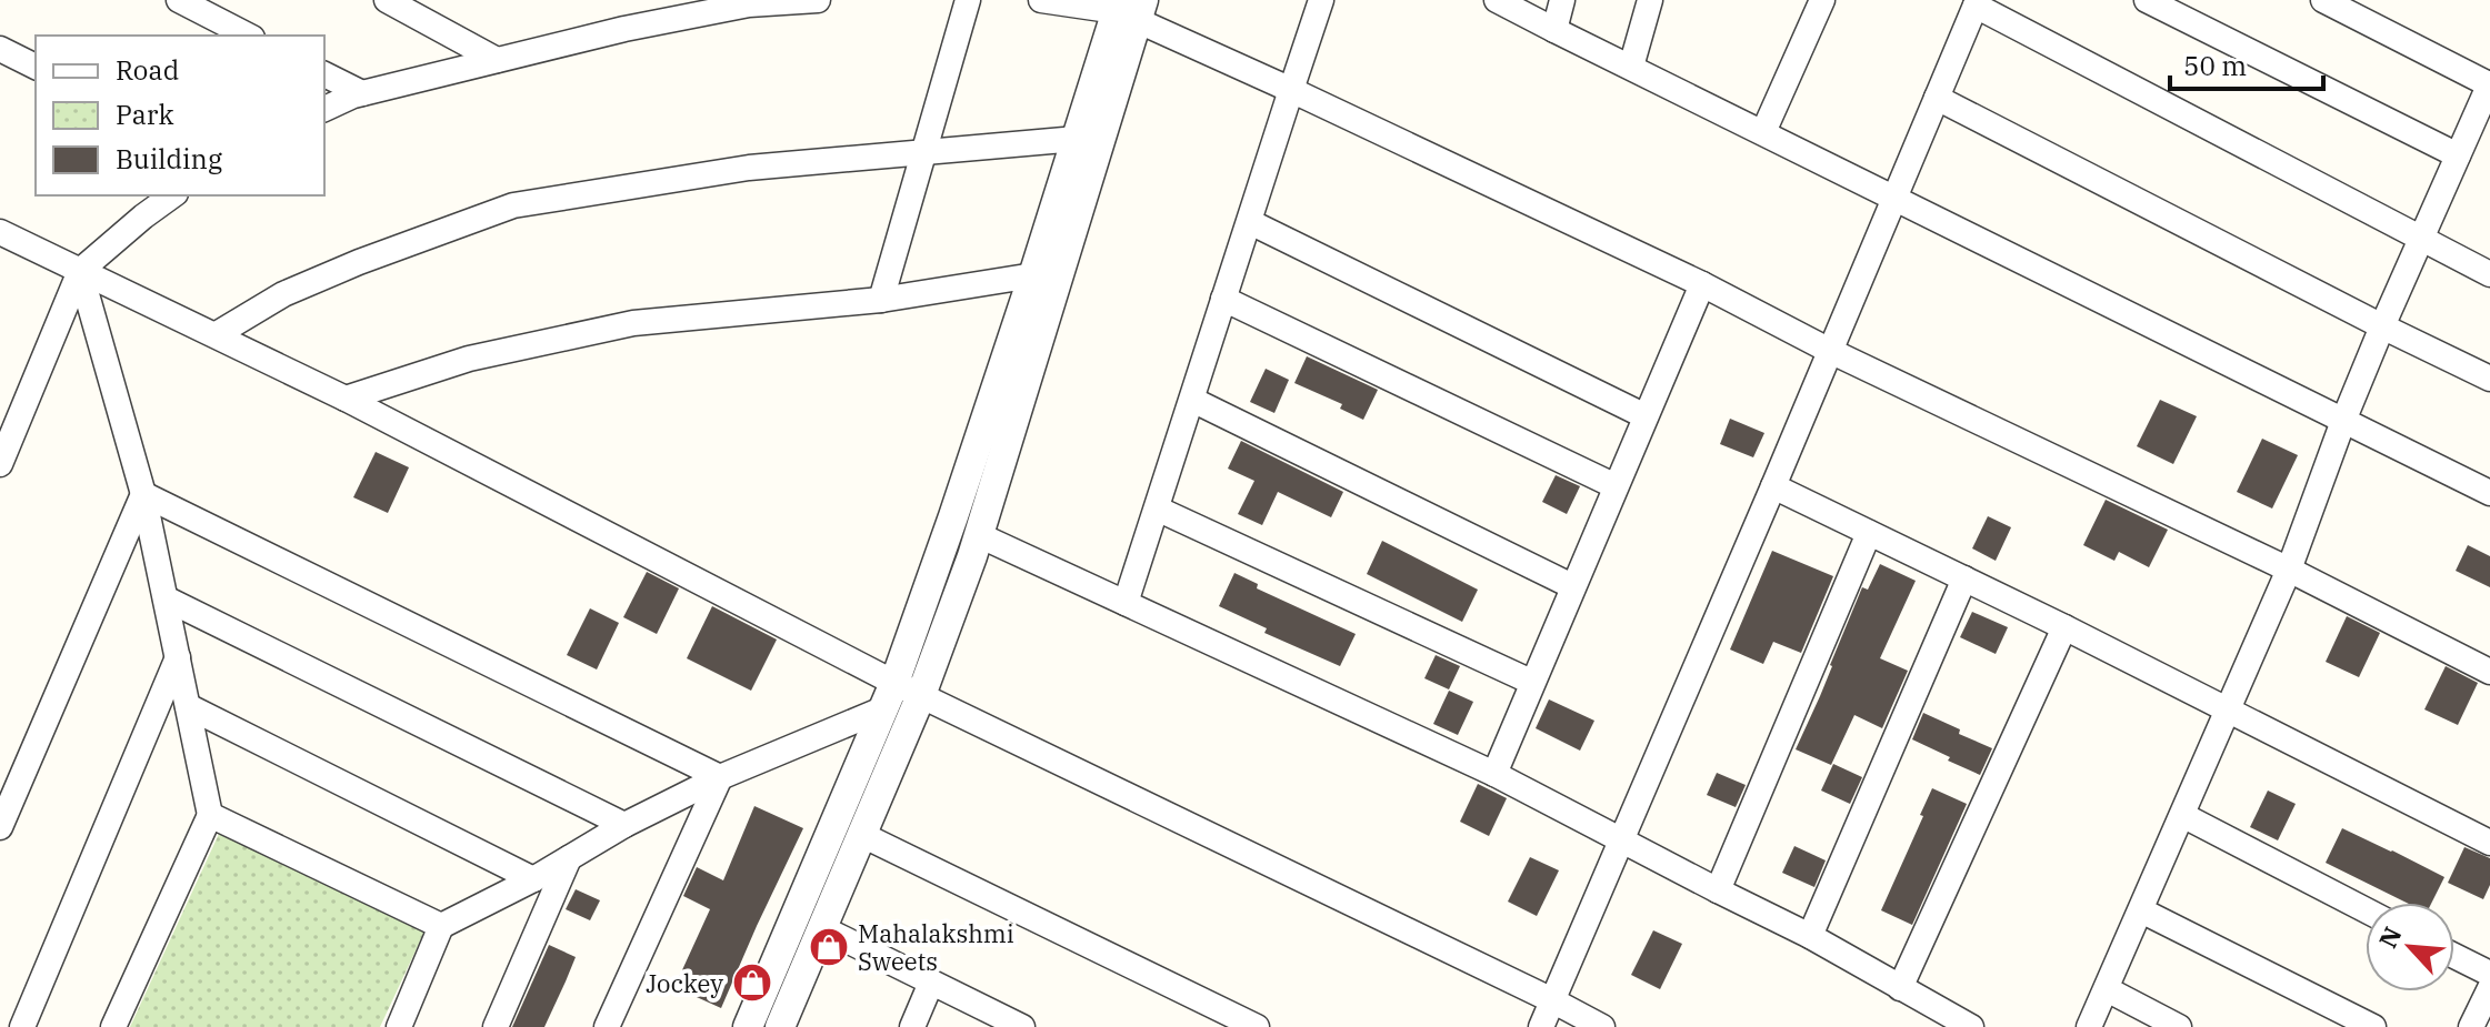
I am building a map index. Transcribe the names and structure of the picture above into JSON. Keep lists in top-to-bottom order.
{
  "places": {
    "shop": ["Mahalakshmi Sweets", "Jockey"]
  },
  "legend": ["Road", "Park", "Building"],
  "scale_bar": "50 m",
  "north": "top left"
}
